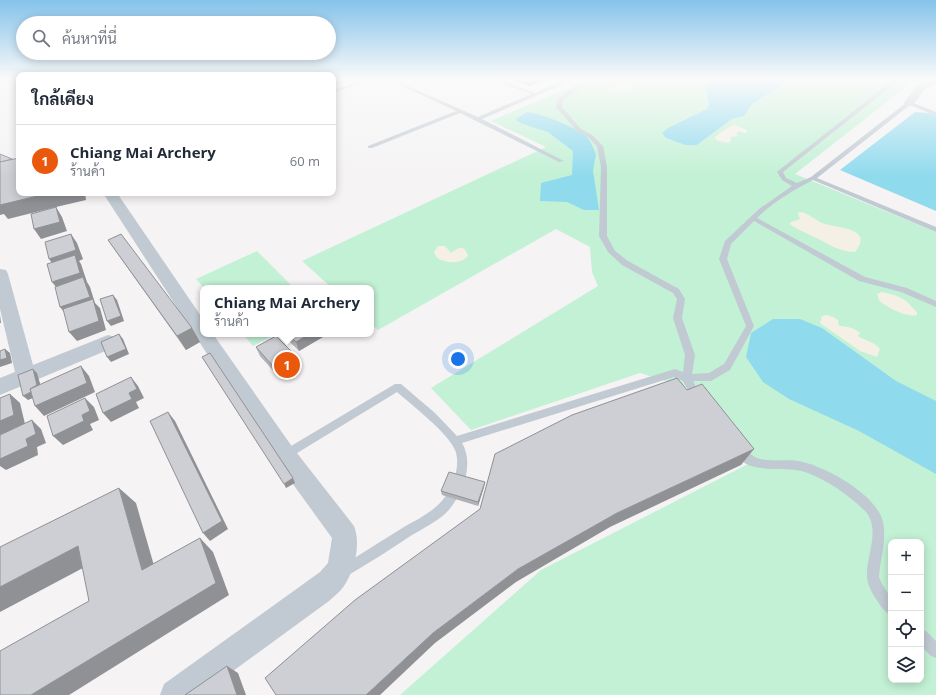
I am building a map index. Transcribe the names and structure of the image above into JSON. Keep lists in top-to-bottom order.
{
  "page": {
    "search": "ค้นหาที่นี่",
    "heading": "ใกล้เคียง",
    "list": [
      {
        "mark": "1",
        "name": "Chiang Mai Archery",
        "note": "ร้านค้า",
        "value": "60 m"
      }
    ],
    "popup": ["Chiang Mai Archery", "ร้านค้า"],
    "pins": "1",
    "map_buttons": ["+", "−"]
  }
}
